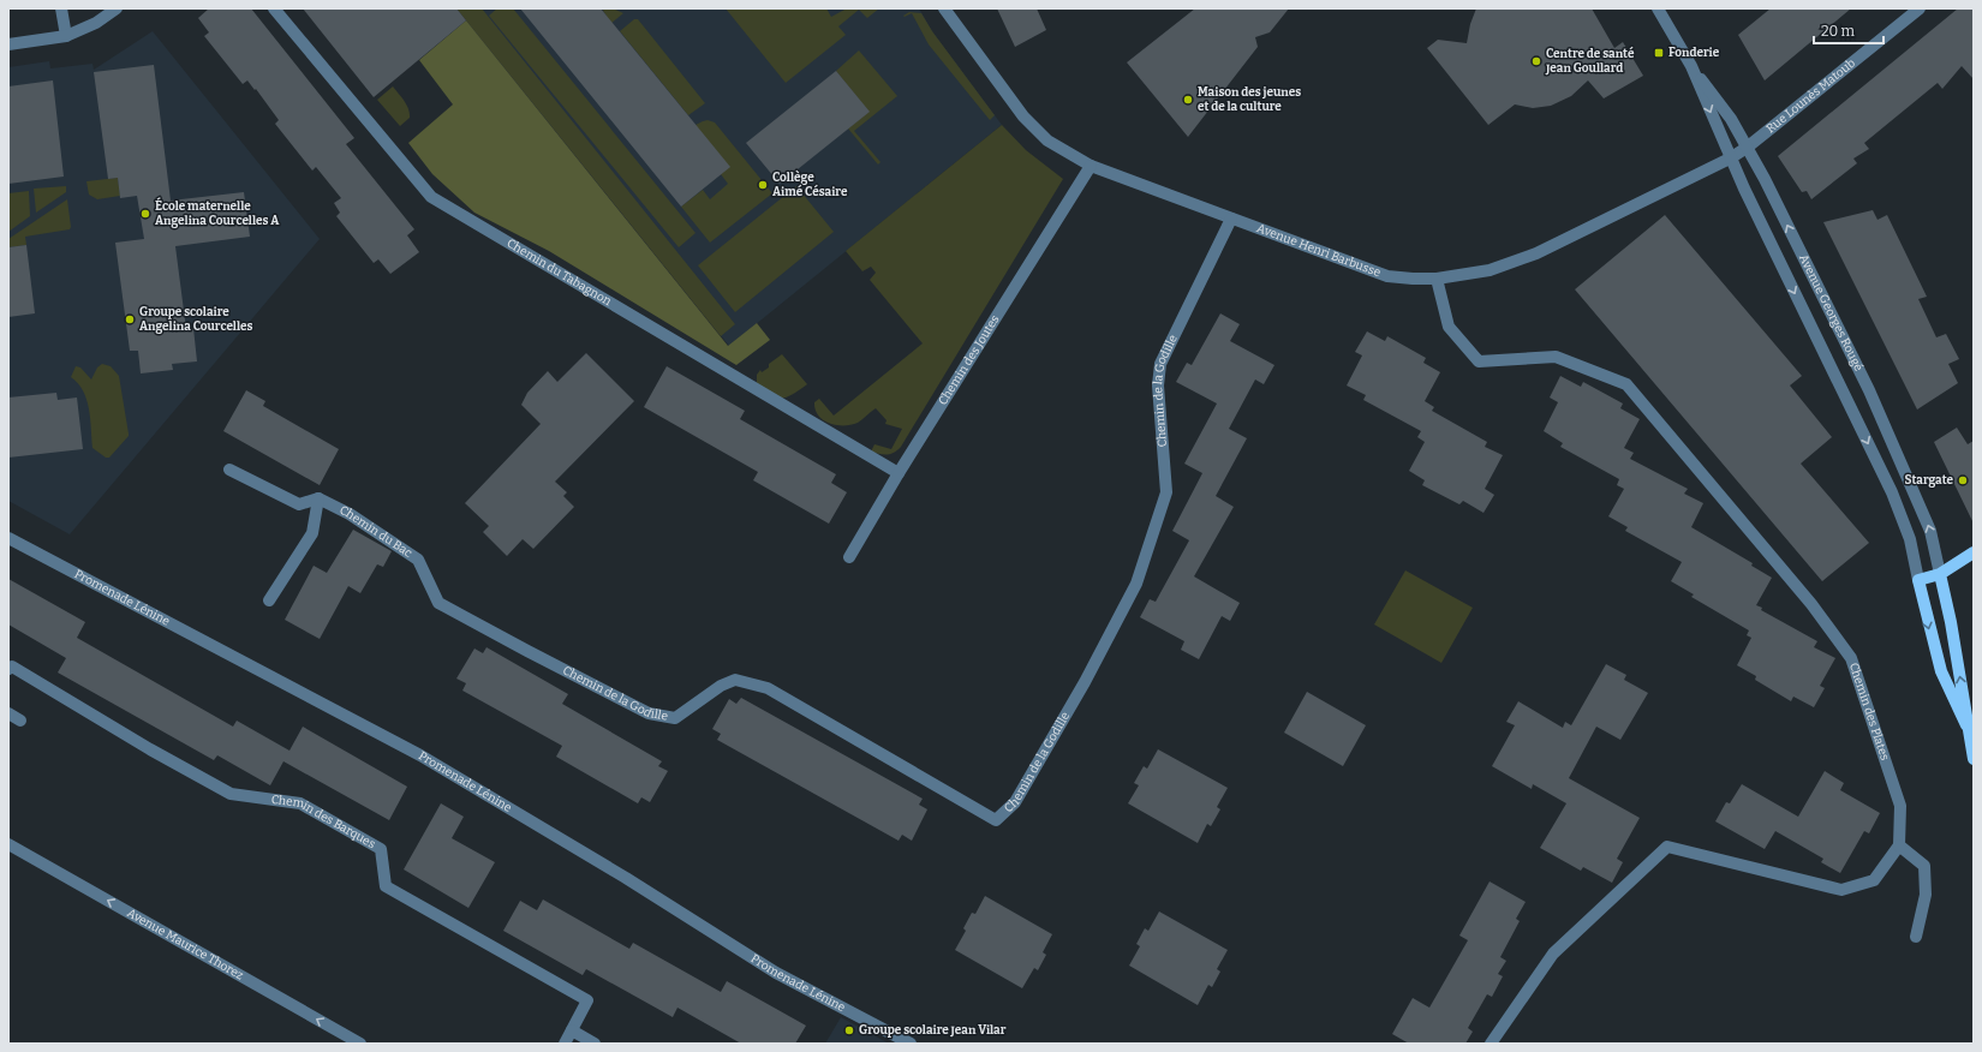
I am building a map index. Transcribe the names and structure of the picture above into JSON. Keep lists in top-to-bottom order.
{
  "streets": {
    "street": [
      "Rue Lounès Matoub",
      "Avenue Henri Barbusse",
      "Chemin du Tabagnon",
      "Avenue Georges Rougé",
      "Chemin des Joutes",
      "Chemin de la Godille",
      "Chemin du Bac",
      "Promenade Lénine",
      "Chemin des Plates",
      "Chemin des Barques",
      "Avenue Maurice Thorez"
    ]
  },
  "crossings": [
    ["Rue Lounès Matoub", "Avenue Henri Barbusse"],
    ["Rue Lounès Matoub", "Avenue Georges Rougé"],
    ["Avenue Henri Barbusse", "Avenue Georges Rougé"],
    ["Avenue Henri Barbusse", "Chemin des Joutes"],
    ["Avenue Henri Barbusse", "Chemin de la Godille"],
    ["Avenue Henri Barbusse", "Chemin des Plates"],
    ["Chemin du Tabagnon", "Chemin des Joutes"],
    ["Chemin de la Godille", "Chemin du Bac"]
  ],
  "one_way": ["Avenue Maurice Thorez"],
  "places": {
    "transit": ["Fonderie"],
    "other": [
      "Centre de santé Jean Goullard",
      "Maison des jeunes et de la culture",
      "Collège Aimé Césaire",
      "École maternelle Angelina Courcelles A",
      "Groupe scolaire Angelina Courcelles",
      "Stargate",
      "Groupe scolaire Jean Vilar"
    ]
  },
  "scale_bar": "20 m"
}
